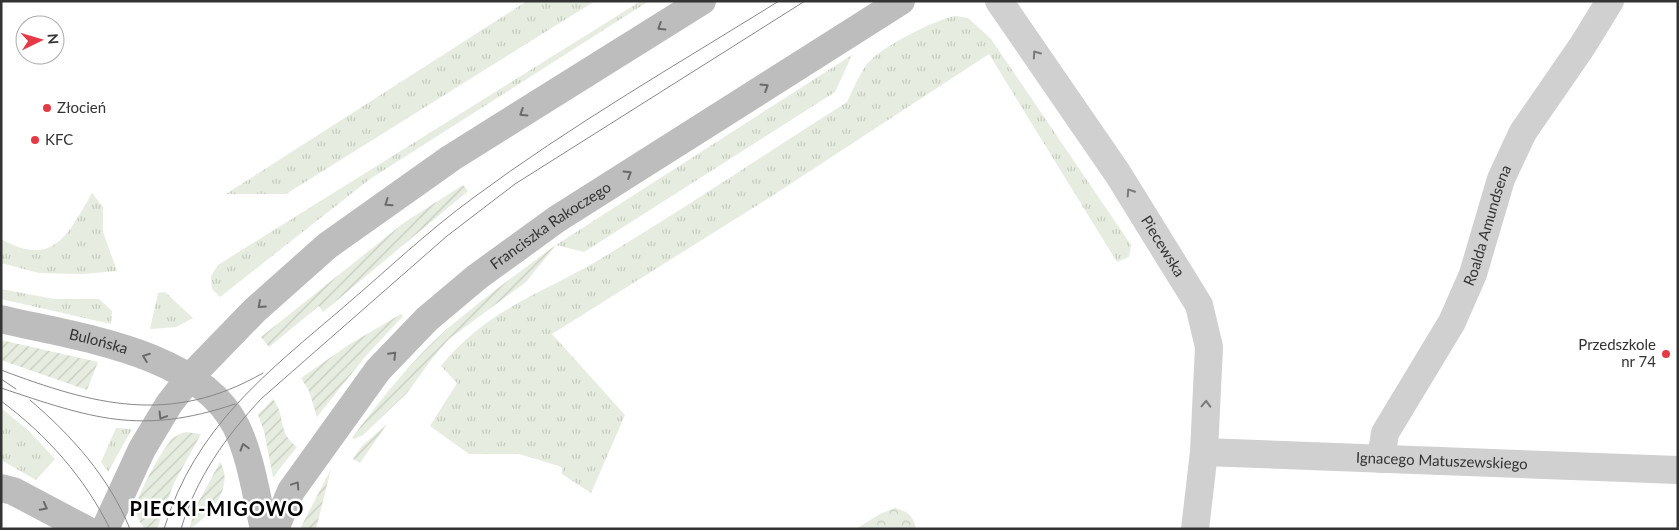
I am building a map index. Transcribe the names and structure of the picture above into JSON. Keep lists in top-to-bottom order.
{
  "streets": {
    "main road": ["Franciszka Rakoczego", "Bulońska"],
    "street": ["Roalda Amundsena", "Piecewska", "Ignacego Matuszewskiego"]
  },
  "crossings": [
    ["Roalda Amundsena", "Ignacego Matuszewskiego"],
    ["Piecewska", "Ignacego Matuszewskiego"]
  ],
  "one_way": ["Piecewska"],
  "districts": ["PIECKI-MIGOWO"],
  "places": ["Złocień", "KFC", "Przedszkole nr 74"],
  "north": "right"
}
